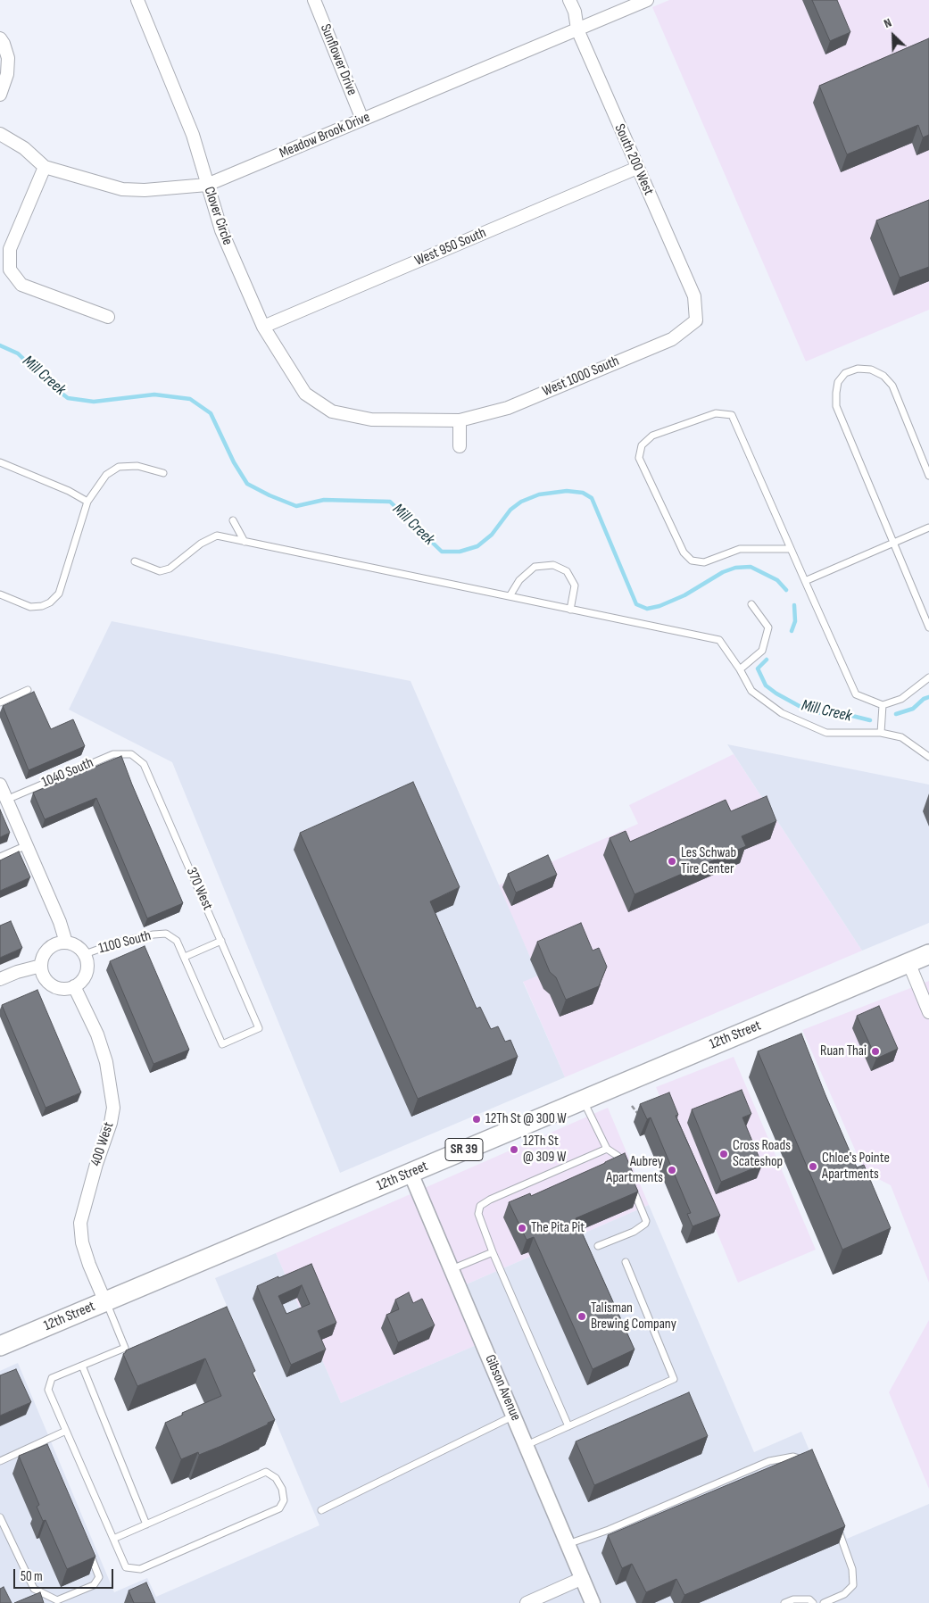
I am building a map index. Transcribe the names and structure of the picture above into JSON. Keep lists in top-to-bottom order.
{
  "streets": {
    "main road": ["12th Street", "SR 39"],
    "street": [
      "Sunflower Drive",
      "Meadow Brook Drive",
      "South 200 West",
      "Clover Circle",
      "West 950 South",
      "West 1000 South",
      "400 West",
      "Gibson Avenue"
    ],
    "lane": ["1040 South", "370 West", "1100 South"]
  },
  "crossings": [
    ["Sunflower Drive", "Meadow Brook Drive"],
    ["Meadow Brook Drive", "South 200 West"],
    ["Meadow Brook Drive", "Clover Circle"],
    ["South 200 West", "West 950 South"],
    ["South 200 West", "West 1000 South"],
    ["Clover Circle", "West 950 South"],
    ["Clover Circle", "West 1000 South"],
    ["1040 South", "370 West"],
    ["370 West", "1100 South"],
    ["1100 South", "400 West"],
    ["12th Street", "400 West"],
    ["12th Street", "Gibson Avenue"]
  ],
  "water": ["Mill Creek"],
  "places": [
    "Les Schwab Tire Center",
    "Ruan Thai",
    "12Th St @ 300 W",
    "12Th St @ 309 W",
    "Cross Roads Scateshop",
    "Chloe's Pointe Apartments",
    "Aubrey Apartments",
    "The Pita Pit",
    "Talisman Brewing Company"
  ],
  "scale_bar": "50 m",
  "north": "top left"
}
